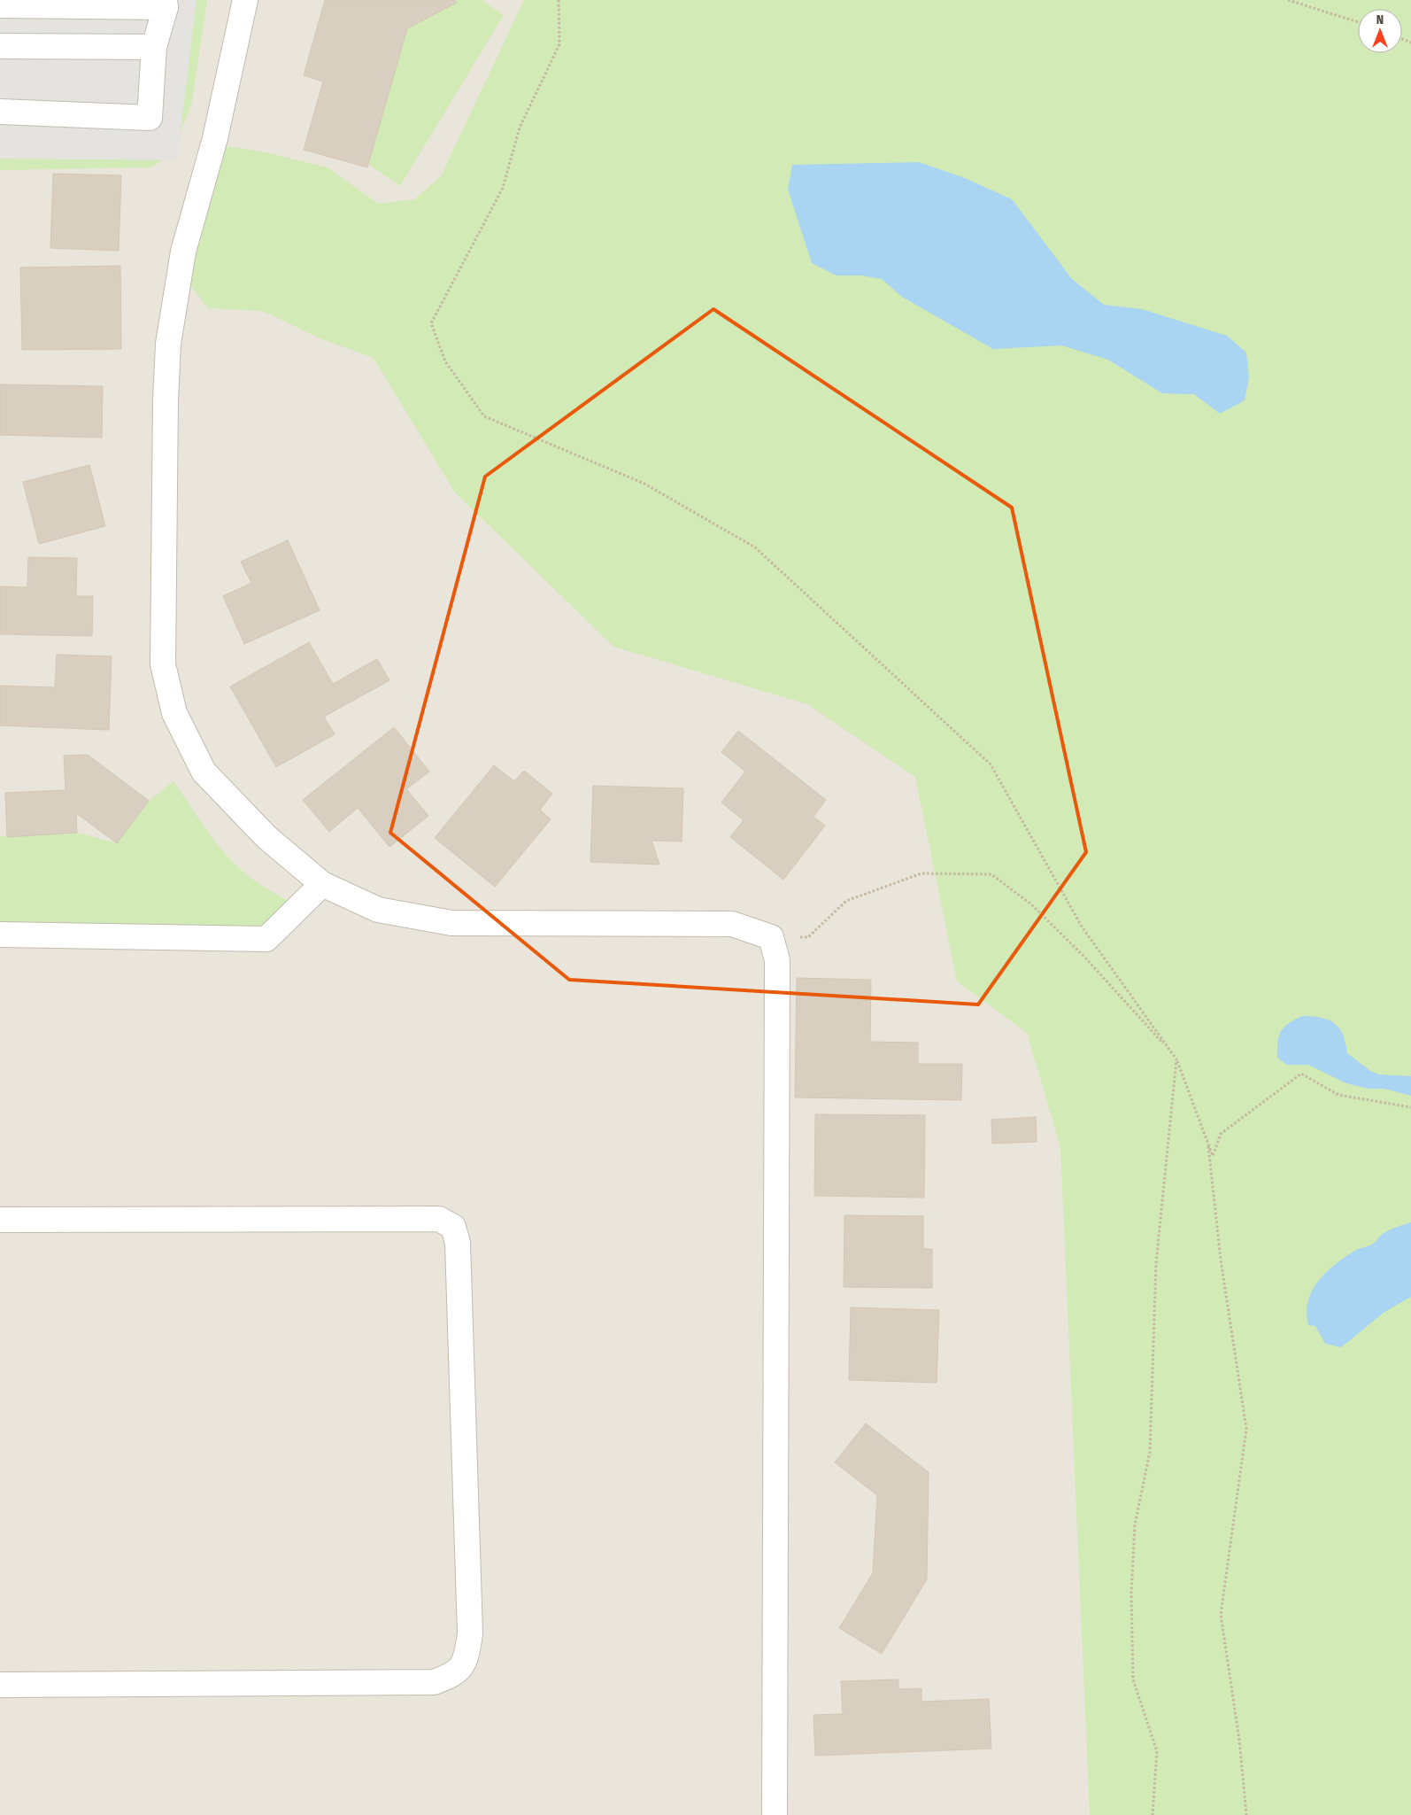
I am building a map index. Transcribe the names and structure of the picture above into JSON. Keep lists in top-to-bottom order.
{
  "north": "top"
}
